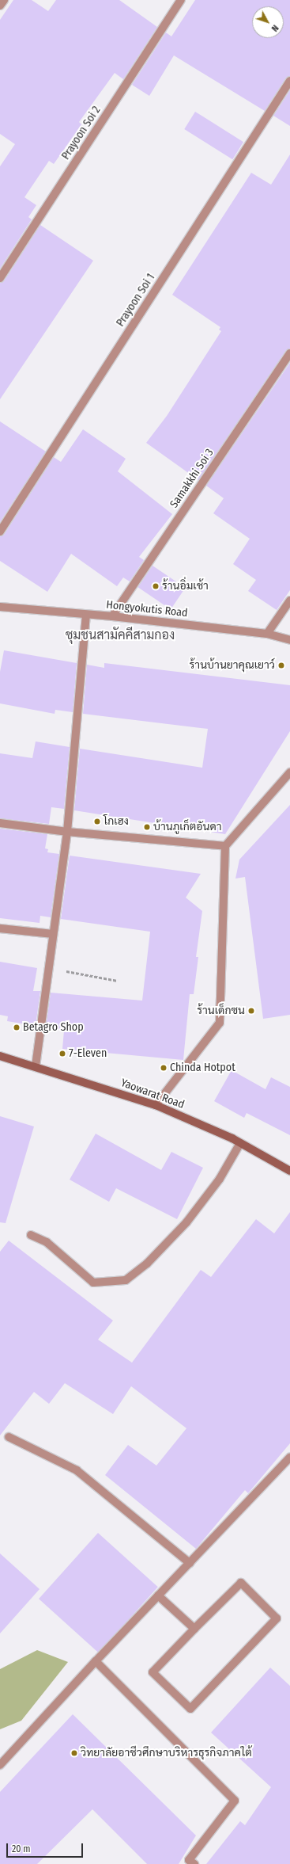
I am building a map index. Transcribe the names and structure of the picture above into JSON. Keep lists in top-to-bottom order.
{
  "streets": {
    "main road": ["Yaowarat Road"],
    "street": [
      "Prayoon Soi 2",
      "Prayoon Soi 1",
      "Samakkhi Soi 3",
      "Hongyokutis Road"
    ]
  },
  "crossings": [
    ["Samakkhi Soi 3", "Hongyokutis Road"]
  ],
  "districts": ["ชุมชนสามัคคีสามกอง"],
  "places": [
    "ร้านอิ่มเช้า",
    "ร้านบ้านยาคุณเยาว์",
    "โกเฮง",
    "บ้านภูเก็ตอันดา",
    "ร้านเด็กซน",
    "Betagro Shop",
    "7-Eleven",
    "Chinda Hotpot",
    "วิทยาลัยอาชีวศึกษาบริหารธุรกิจภาคใต้"
  ],
  "scale_bar": "20 m",
  "north": "bottom right"
}
